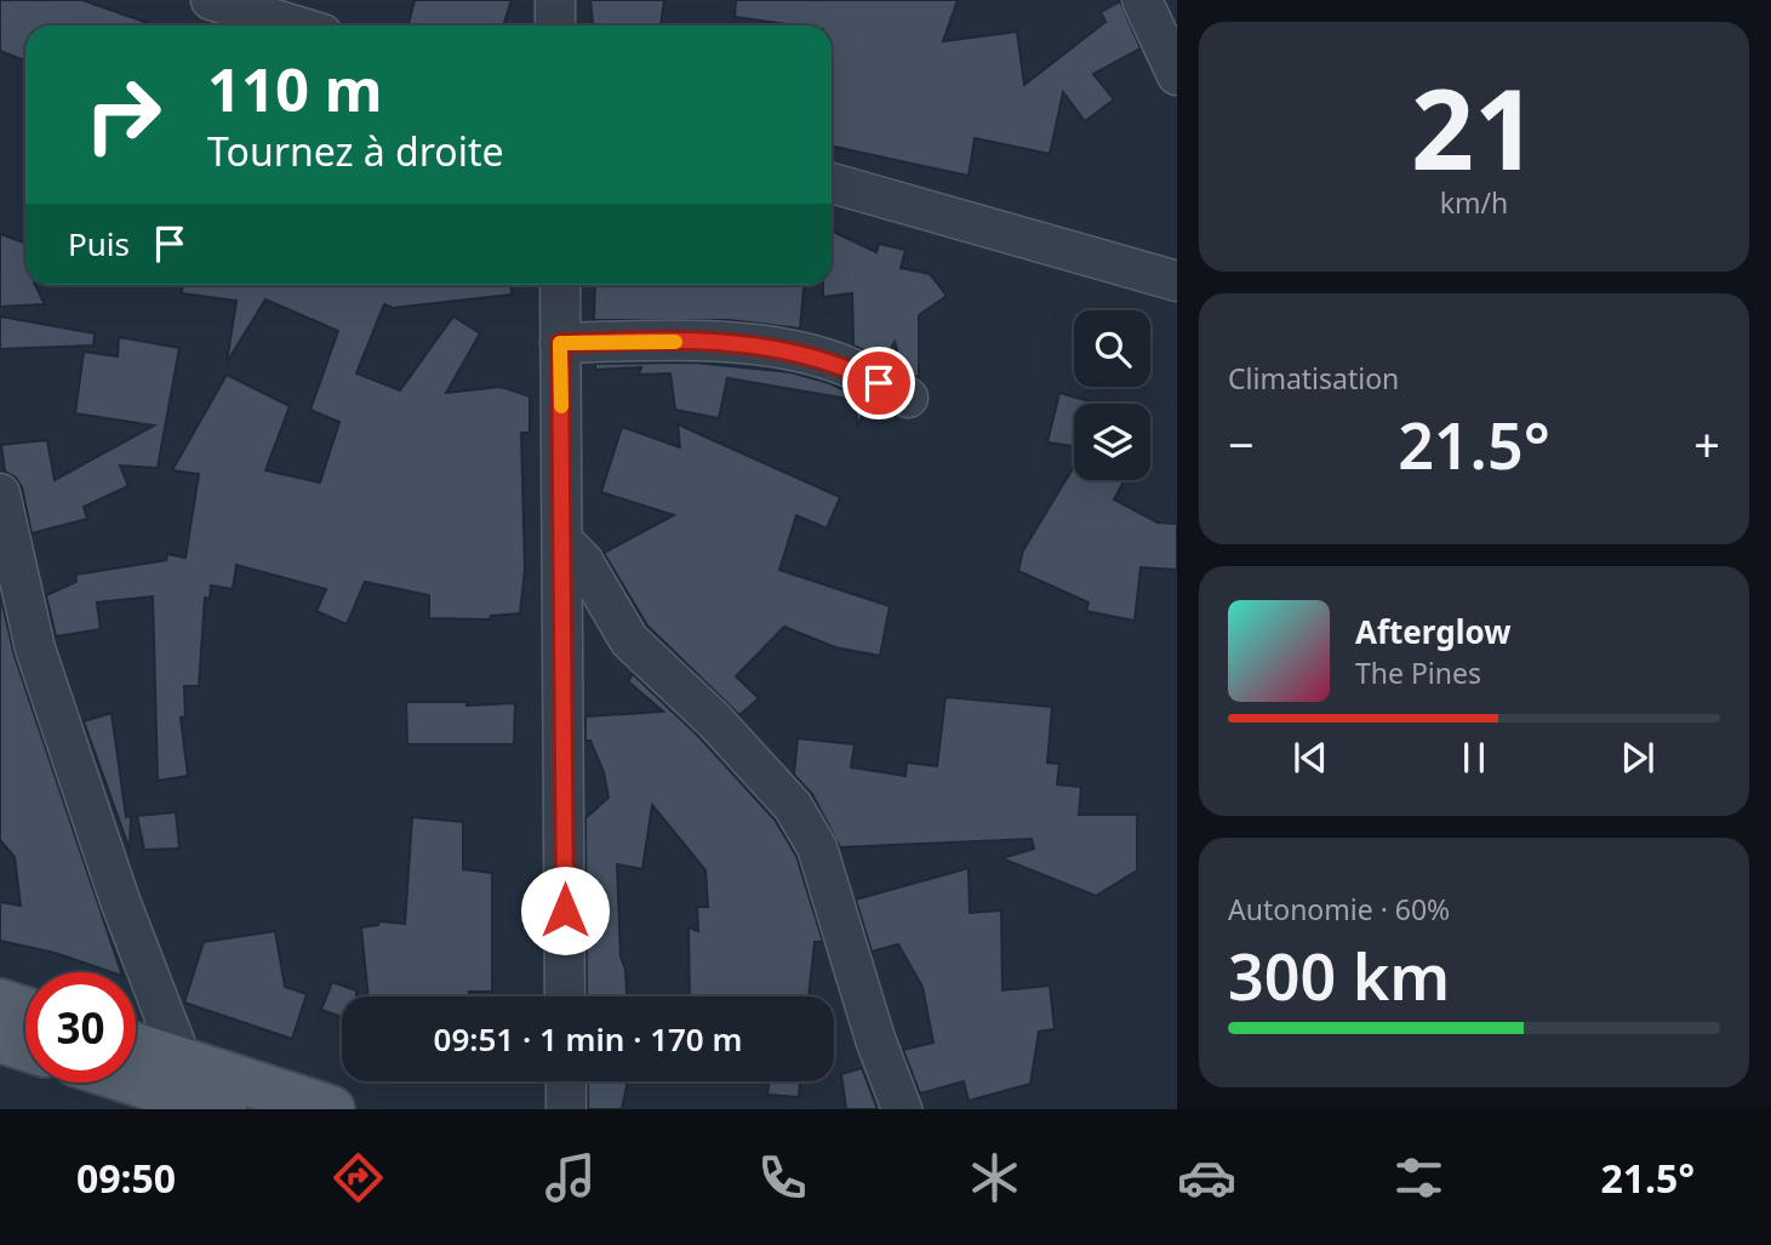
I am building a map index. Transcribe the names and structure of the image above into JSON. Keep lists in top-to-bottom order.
{
  "page": {
    "tile": [
      ["21", "km/h"],
      "Climatisation",
      ["Autonomie · 60%", "300 km"]
    ],
    "turn": ["110 m", "Tournez à droite"],
    "then": "Puis",
    "heat": ["−", "21.5°", "+"],
    "song": ["Afterglow", "The Pines"],
    "limit": "30",
    "trip": "09:51 · 1 min · 170 m",
    "tabs": ["09:50", "21.5°"]
  }
}
